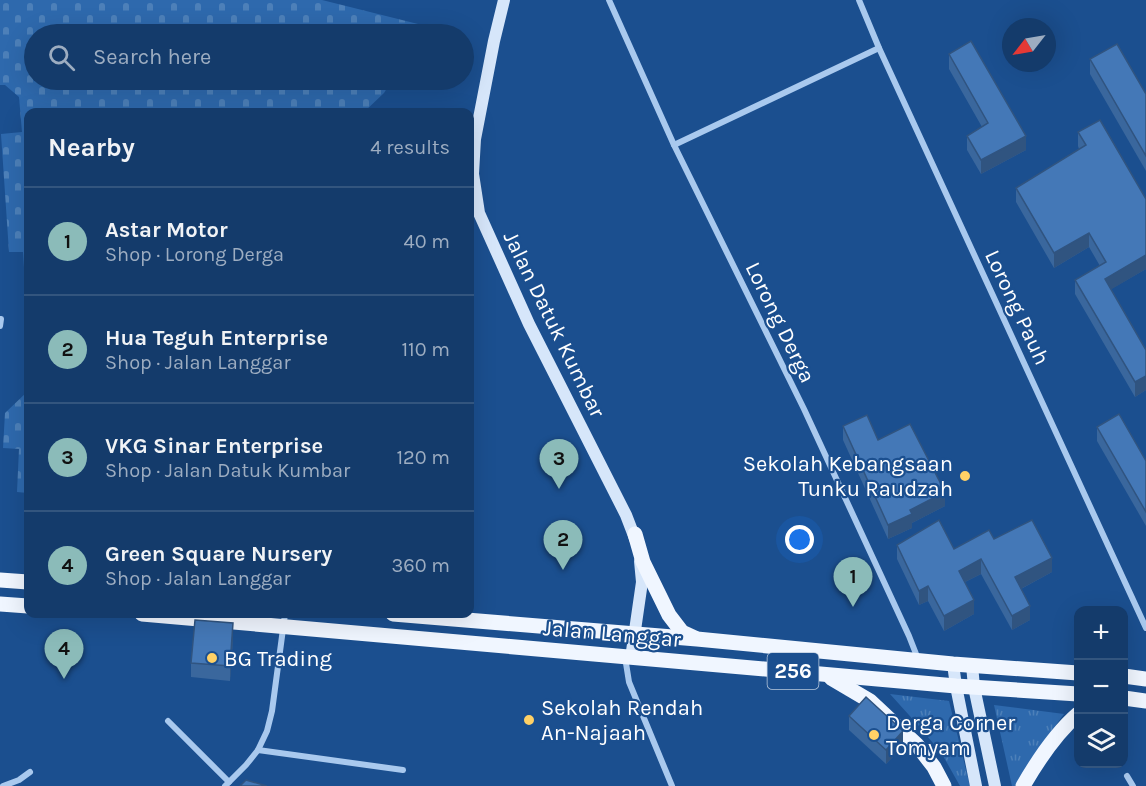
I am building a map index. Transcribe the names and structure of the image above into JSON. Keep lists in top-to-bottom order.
{
  "streets": {
    "main road": ["Jalan Datuk Kumbar", "Jalan Langgar", "256"],
    "street": ["Lorong Pauh", "Lorong Derga"]
  },
  "crossings": [
    ["Lorong Derga", "Jalan Langgar"],
    ["Jalan Datuk Kumbar", "Jalan Langgar"]
  ],
  "places": [
    "Sekolah Kebangsaan Tunku Raudzah",
    "BG Trading",
    "Sekolah Rendah An-Najaah",
    "Derga Corner Tomyam"
  ],
  "north": "bottom left",
  "page": {
    "search": "Search here",
    "heading": ["Nearby", "4 results"],
    "list": [
      {
        "mark": "1",
        "name": "Astar Motor",
        "note": "Shop · Lorong Derga",
        "value": "40 m"
      },
      {
        "mark": "2",
        "name": "Hua Teguh Enterprise",
        "note": "Shop · Jalan Langgar",
        "value": "110 m"
      },
      {
        "mark": "3",
        "name": "VKG Sinar Enterprise",
        "note": "Shop · Jalan Datuk Kumbar",
        "value": "120 m"
      },
      {
        "mark": "4",
        "name": "Green Square Nursery",
        "note": "Shop · Jalan Langgar",
        "value": "360 m"
      }
    ],
    "pins": [
      "3",
      "2",
      "1",
      "4"
    ],
    "map_buttons": ["+", "−"]
  }
}
